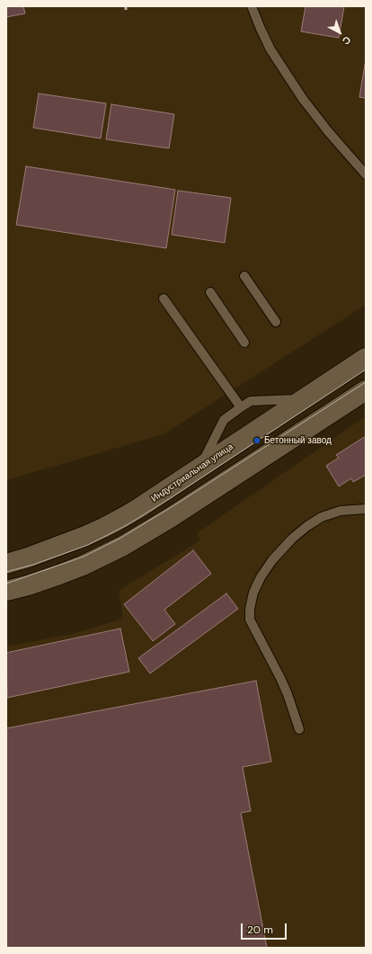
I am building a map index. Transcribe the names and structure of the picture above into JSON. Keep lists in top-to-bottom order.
{
  "streets": {
    "main road": ["Индустриальная улица"]
  },
  "places": ["Бетонный завод"],
  "scale_bar": "20 m",
  "north": "bottom right"
}
